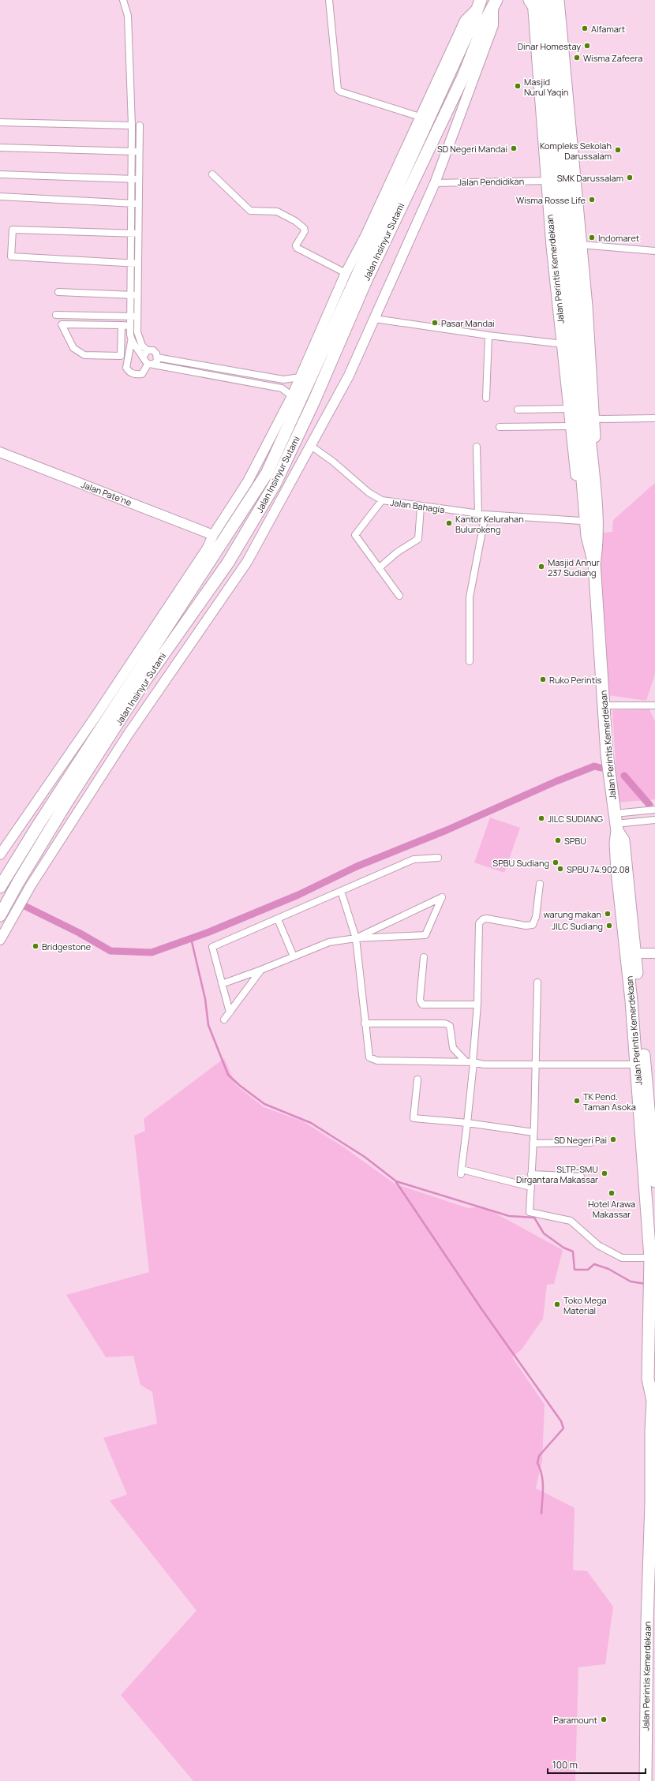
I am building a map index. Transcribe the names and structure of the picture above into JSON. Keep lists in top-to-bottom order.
{
  "streets": {
    "highway": ["Jalan Insinyur Sutami", "Jalan Perintis Kemerdekaan"],
    "street": ["Jalan Pendidikan", "Jalan Pate'ne", "Jalan Bahagia"]
  },
  "crossings": [
    ["Jalan Pendidikan", "Jalan Perintis Kemerdekaan"],
    ["Jalan Perintis Kemerdekaan", "Jalan Bahagia"]
  ],
  "places": [
    "Alfamart",
    "Dinar Homestay",
    "Wisma Zafeera",
    "Masjid Nurul Yaqin",
    "SD Negeri Mandai",
    "Kompleks Sekolah Darussalam",
    "SMK Darussalam",
    "Wisma Rosse Life",
    "Indomaret",
    "Pasar Mandai",
    "Kantor Kelurahan Bulurokeng",
    "Masjid Annur 237 Sudiang",
    "Ruko Perintis",
    "JILC SUDIANG",
    "SPBU",
    "SPBU Sudiang",
    "SPBU 74.902.08",
    "warung makan",
    "JILC Sudiang",
    "Bridgestone",
    "TK Pend. Taman Asoka",
    "SD Negeri Pai",
    "SLTP-SMU Dirgantara Makassar",
    "Hotel Arawa Makassar",
    "Toko Mega Material",
    "Paramount"
  ],
  "scale_bar": "100 m"
}
